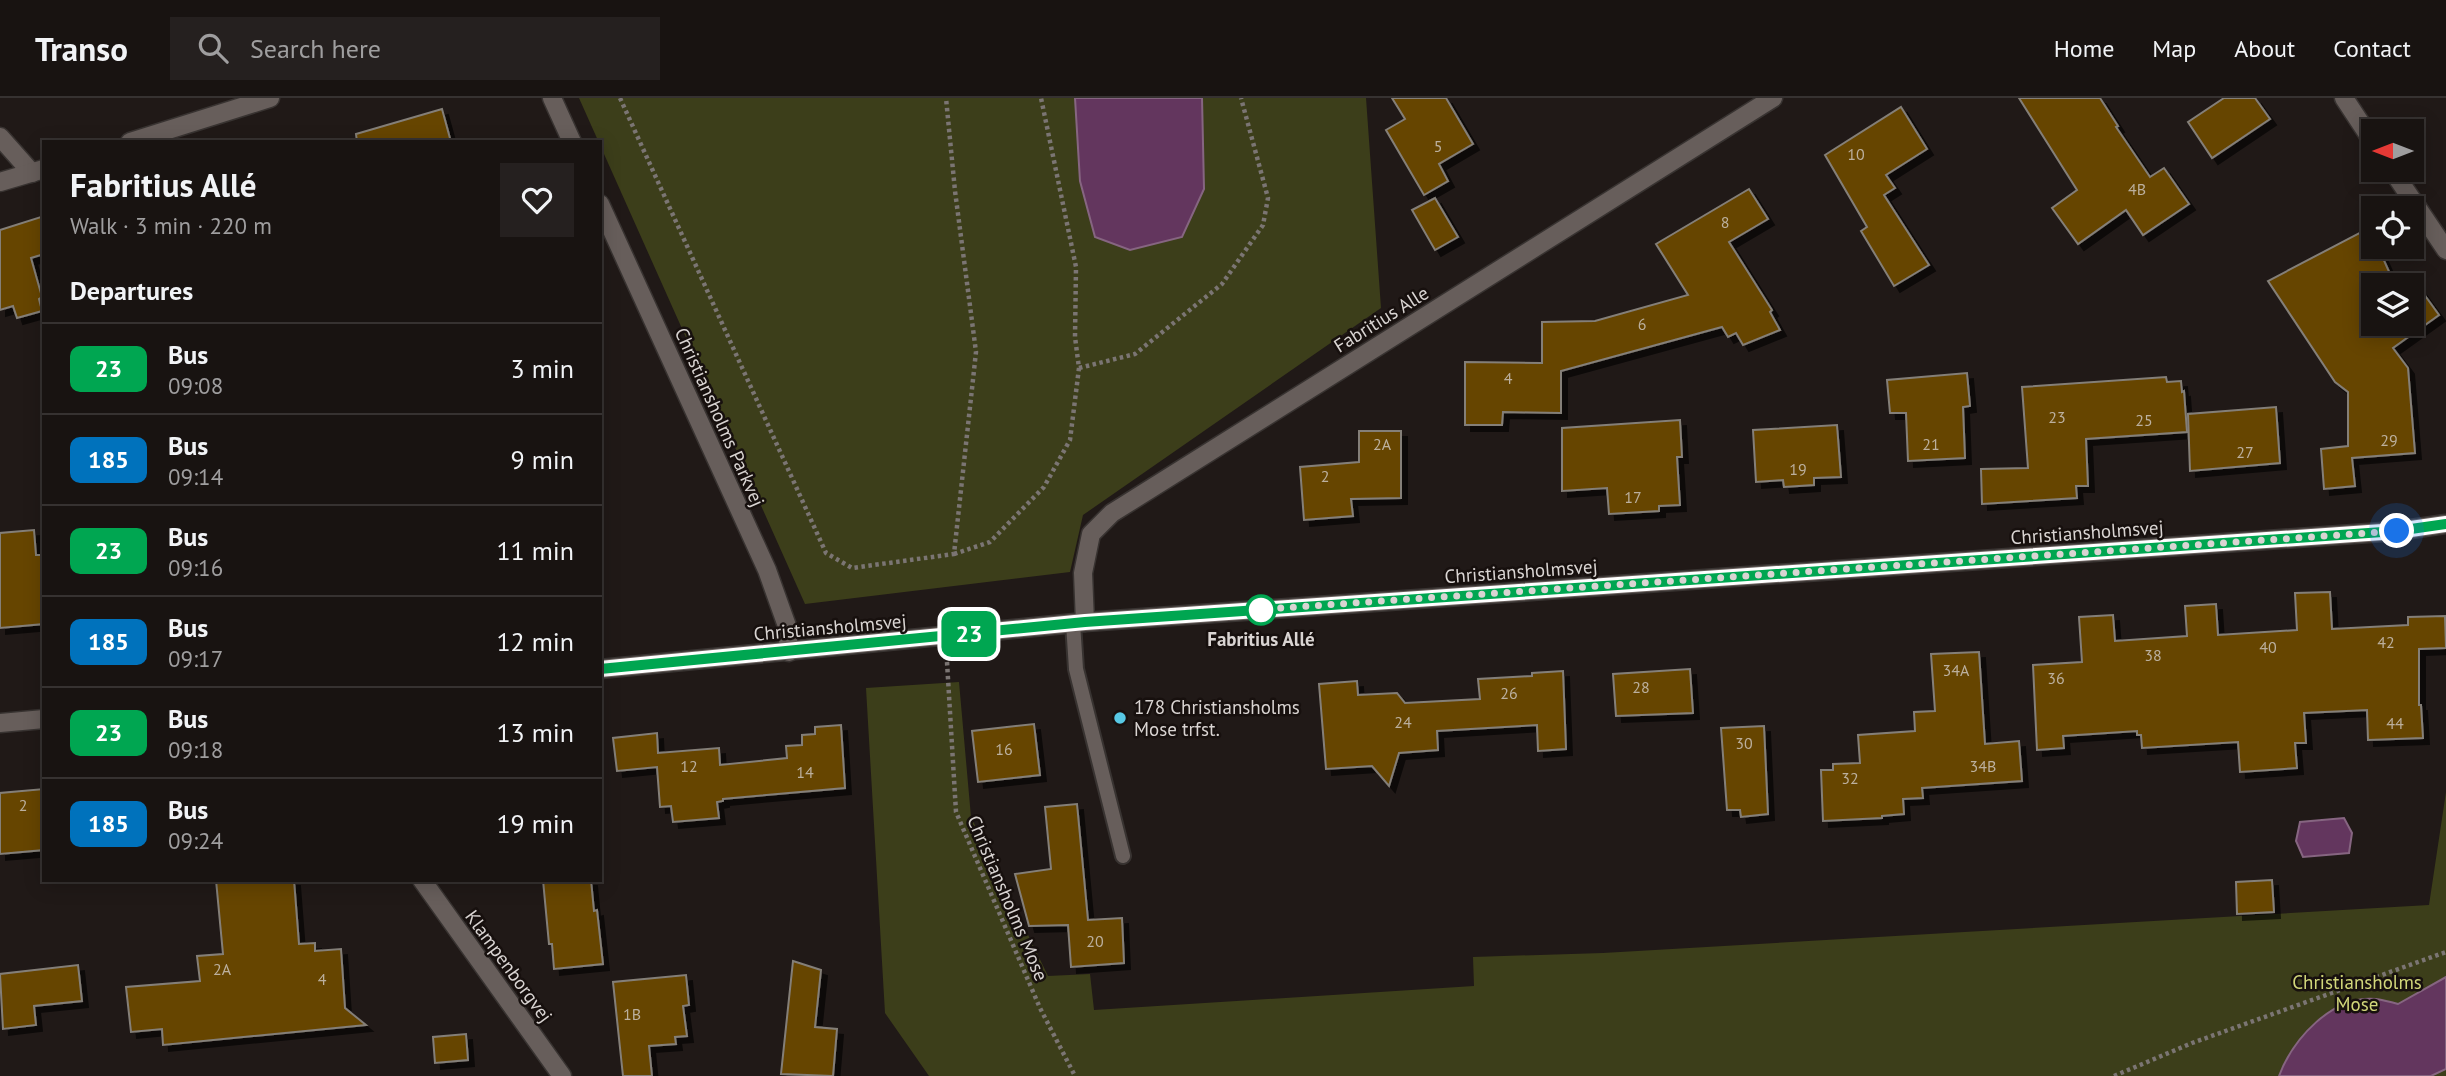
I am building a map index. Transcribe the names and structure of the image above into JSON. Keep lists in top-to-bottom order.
{
  "streets": {
    "street": [
      "Fabritius Alle",
      "Christiansholms Parkvej",
      "Christiansholmsvej",
      "Klampenborgvej"
    ],
    "path": ["Christiansholms Mose"]
  },
  "crossings": [
    ["Fabritius Alle", "Christiansholmsvej"],
    ["Christiansholms Parkvej", "Christiansholmsvej"],
    ["Christiansholmsvej", "Christiansholms Mose"]
  ],
  "parks": ["Christiansholms Mose"],
  "places": ["Fabritius Allé", "178 Christiansholms Mose trfst."],
  "lines": ["bus line 23"],
  "house_numbers": [
    "5",
    "10",
    "4B",
    "8",
    "6",
    "4",
    "23",
    "25",
    "29",
    "2A",
    "21",
    "27",
    "19",
    "2",
    "17",
    "42",
    "40",
    "38",
    "34A",
    "36",
    "28",
    "26",
    "24",
    "44",
    "30",
    "16",
    "12",
    "34B",
    "14",
    "32",
    "2",
    "20",
    "2A",
    "4",
    "1B"
  ],
  "north": "left",
  "page": {
    "header": "Transo",
    "search": "Search here",
    "nav": [
      "Home",
      "Map",
      "About",
      "Contact"
    ],
    "on_map": "23",
    "heading": [
      ["Fabritius Allé", "Walk · 3 min · 220 m"],
      "Departures"
    ],
    "list": [
      {
        "mark": "23",
        "name": "Bus",
        "note": "09:08",
        "value": "3 min"
      },
      {
        "mark": "185",
        "name": "Bus",
        "note": "09:14",
        "value": "9 min"
      },
      {
        "mark": "23",
        "name": "Bus",
        "note": "09:16",
        "value": "11 min"
      },
      {
        "mark": "185",
        "name": "Bus",
        "note": "09:17",
        "value": "12 min"
      },
      {
        "mark": "23",
        "name": "Bus",
        "note": "09:18",
        "value": "13 min"
      },
      {
        "mark": "185",
        "name": "Bus",
        "note": "09:24",
        "value": "19 min"
      }
    ]
  }
}
